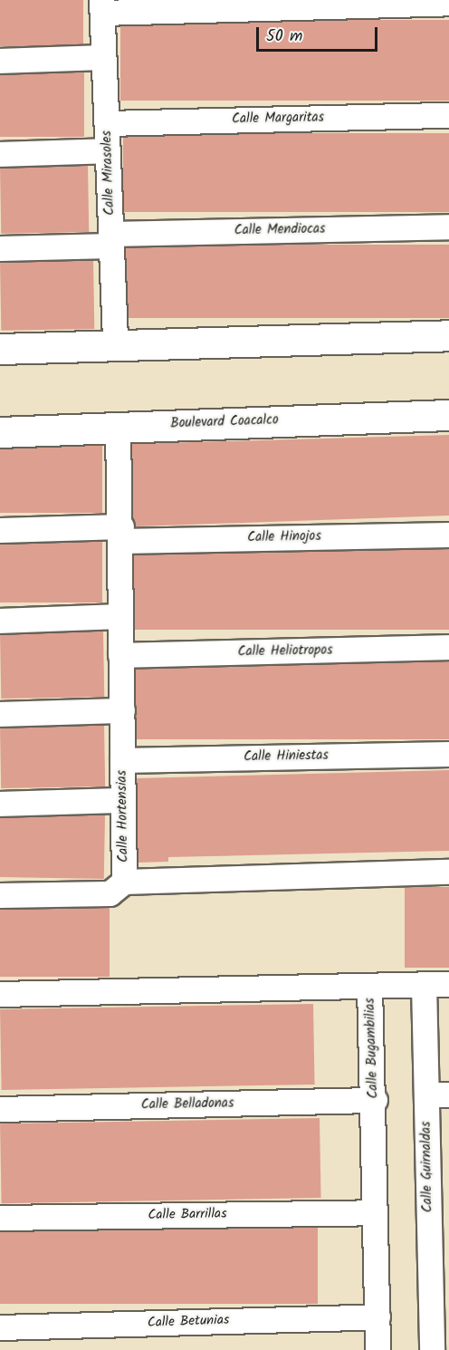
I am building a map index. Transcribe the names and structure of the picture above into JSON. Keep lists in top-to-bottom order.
{
  "streets": {
    "main road": ["Boulevard Coacalco"],
    "street": [
      "Calle Margaritas",
      "Calle Mirasoles",
      "Calle Mendiocas",
      "Calle Hinojos",
      "Calle Heliotropos",
      "Calle Hiniestas",
      "Calle Hortensias",
      "Calle Bugambilias",
      "Calle Belladonas",
      "Calle Guirnaldas",
      "Calle Barrillas",
      "Calle Betunias"
    ]
  },
  "crossings": [
    ["Calle Margaritas", "Calle Mirasoles"],
    ["Calle Mirasoles", "Calle Mendiocas"],
    ["Boulevard Coacalco", "Calle Hortensias"],
    ["Calle Hinojos", "Calle Hortensias"],
    ["Calle Heliotropos", "Calle Hortensias"],
    ["Calle Hiniestas", "Calle Hortensias"],
    ["Calle Bugambilias", "Calle Belladonas"],
    ["Calle Bugambilias", "Calle Barrillas"],
    ["Calle Bugambilias", "Calle Betunias"]
  ],
  "scale_bar": "50 m"
}
